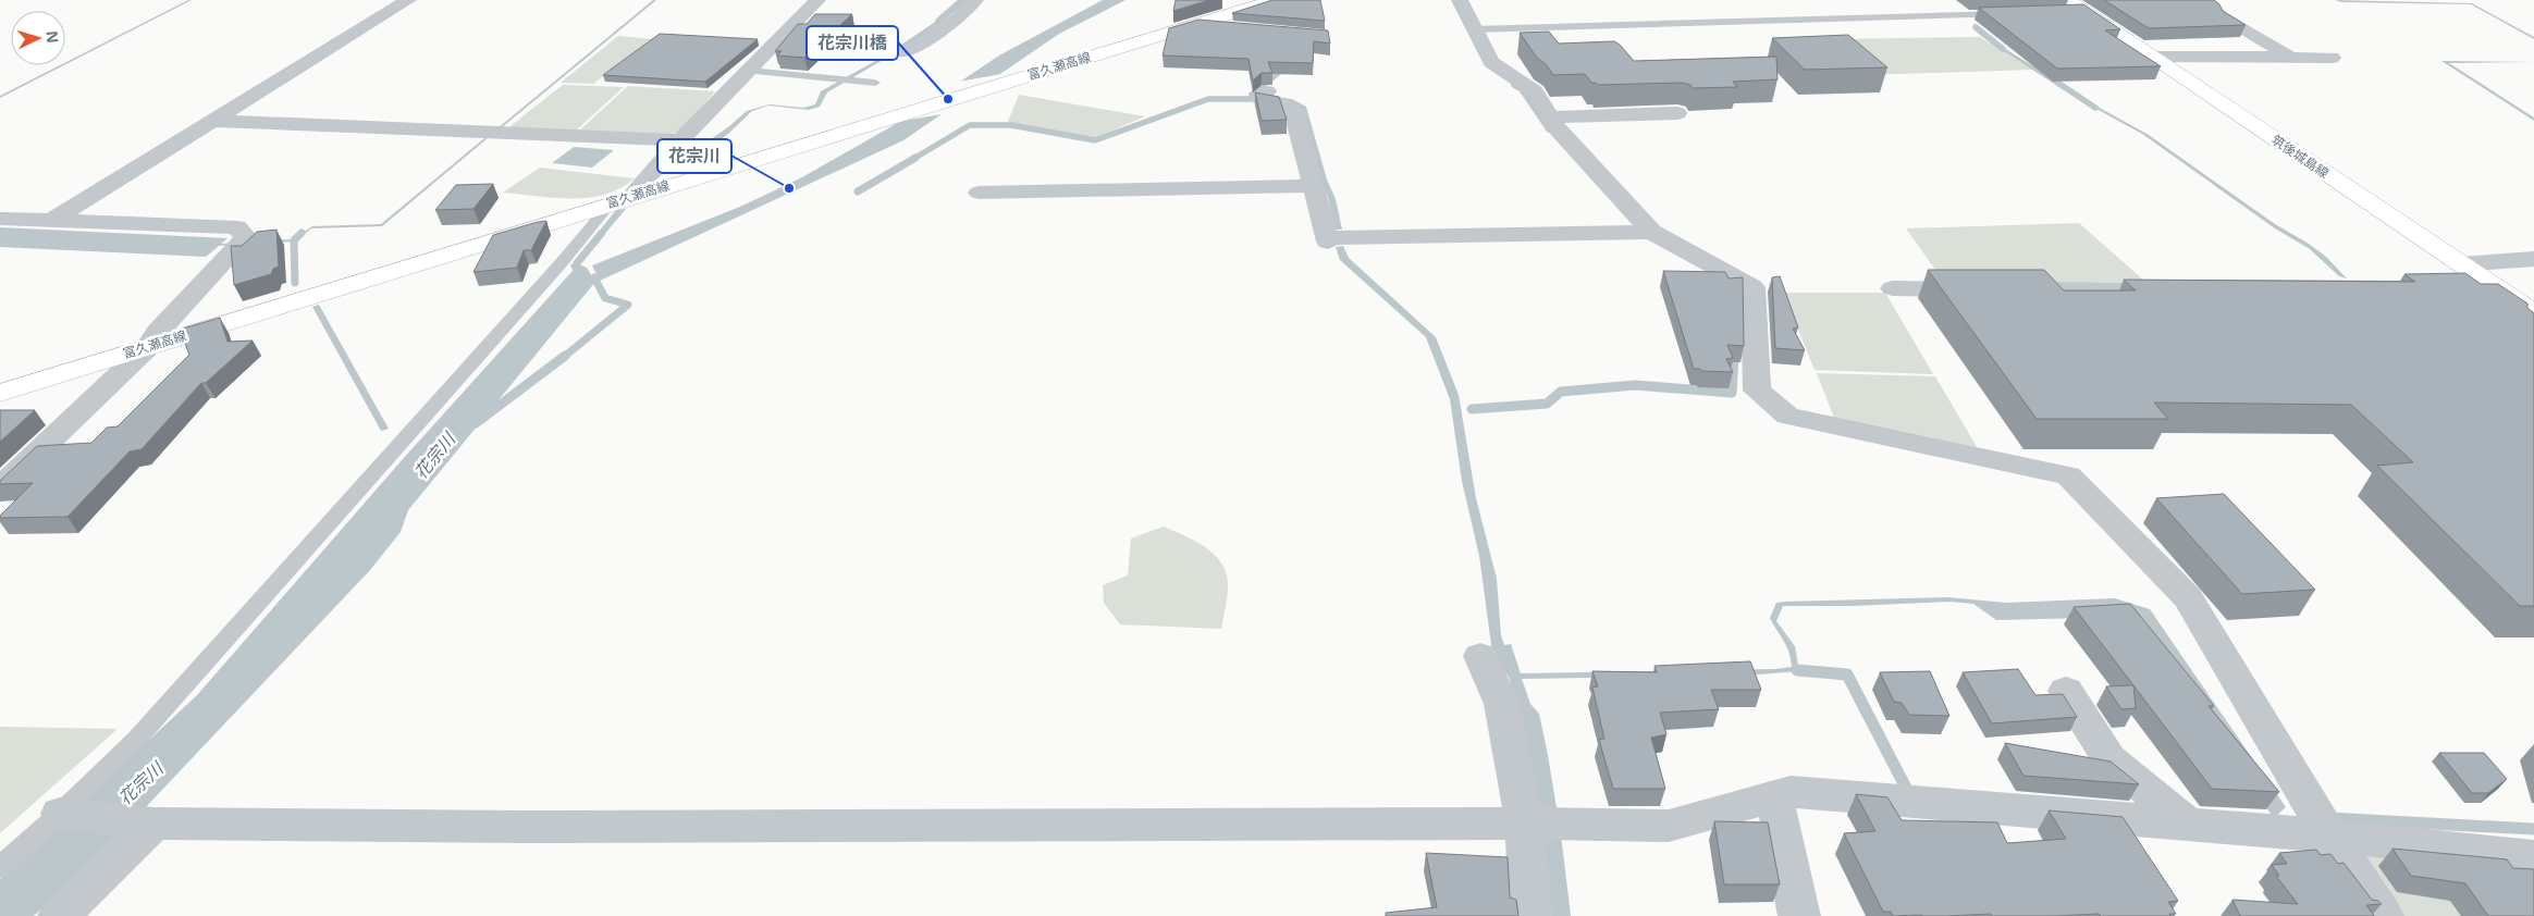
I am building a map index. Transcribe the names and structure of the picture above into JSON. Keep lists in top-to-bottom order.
{
  "streets": {
    "main road": ["富久瀬高線", "筑後城島線"]
  },
  "water": ["花宗川"],
  "places": ["花宗川橋", "花宗川"],
  "north": "right"
}
